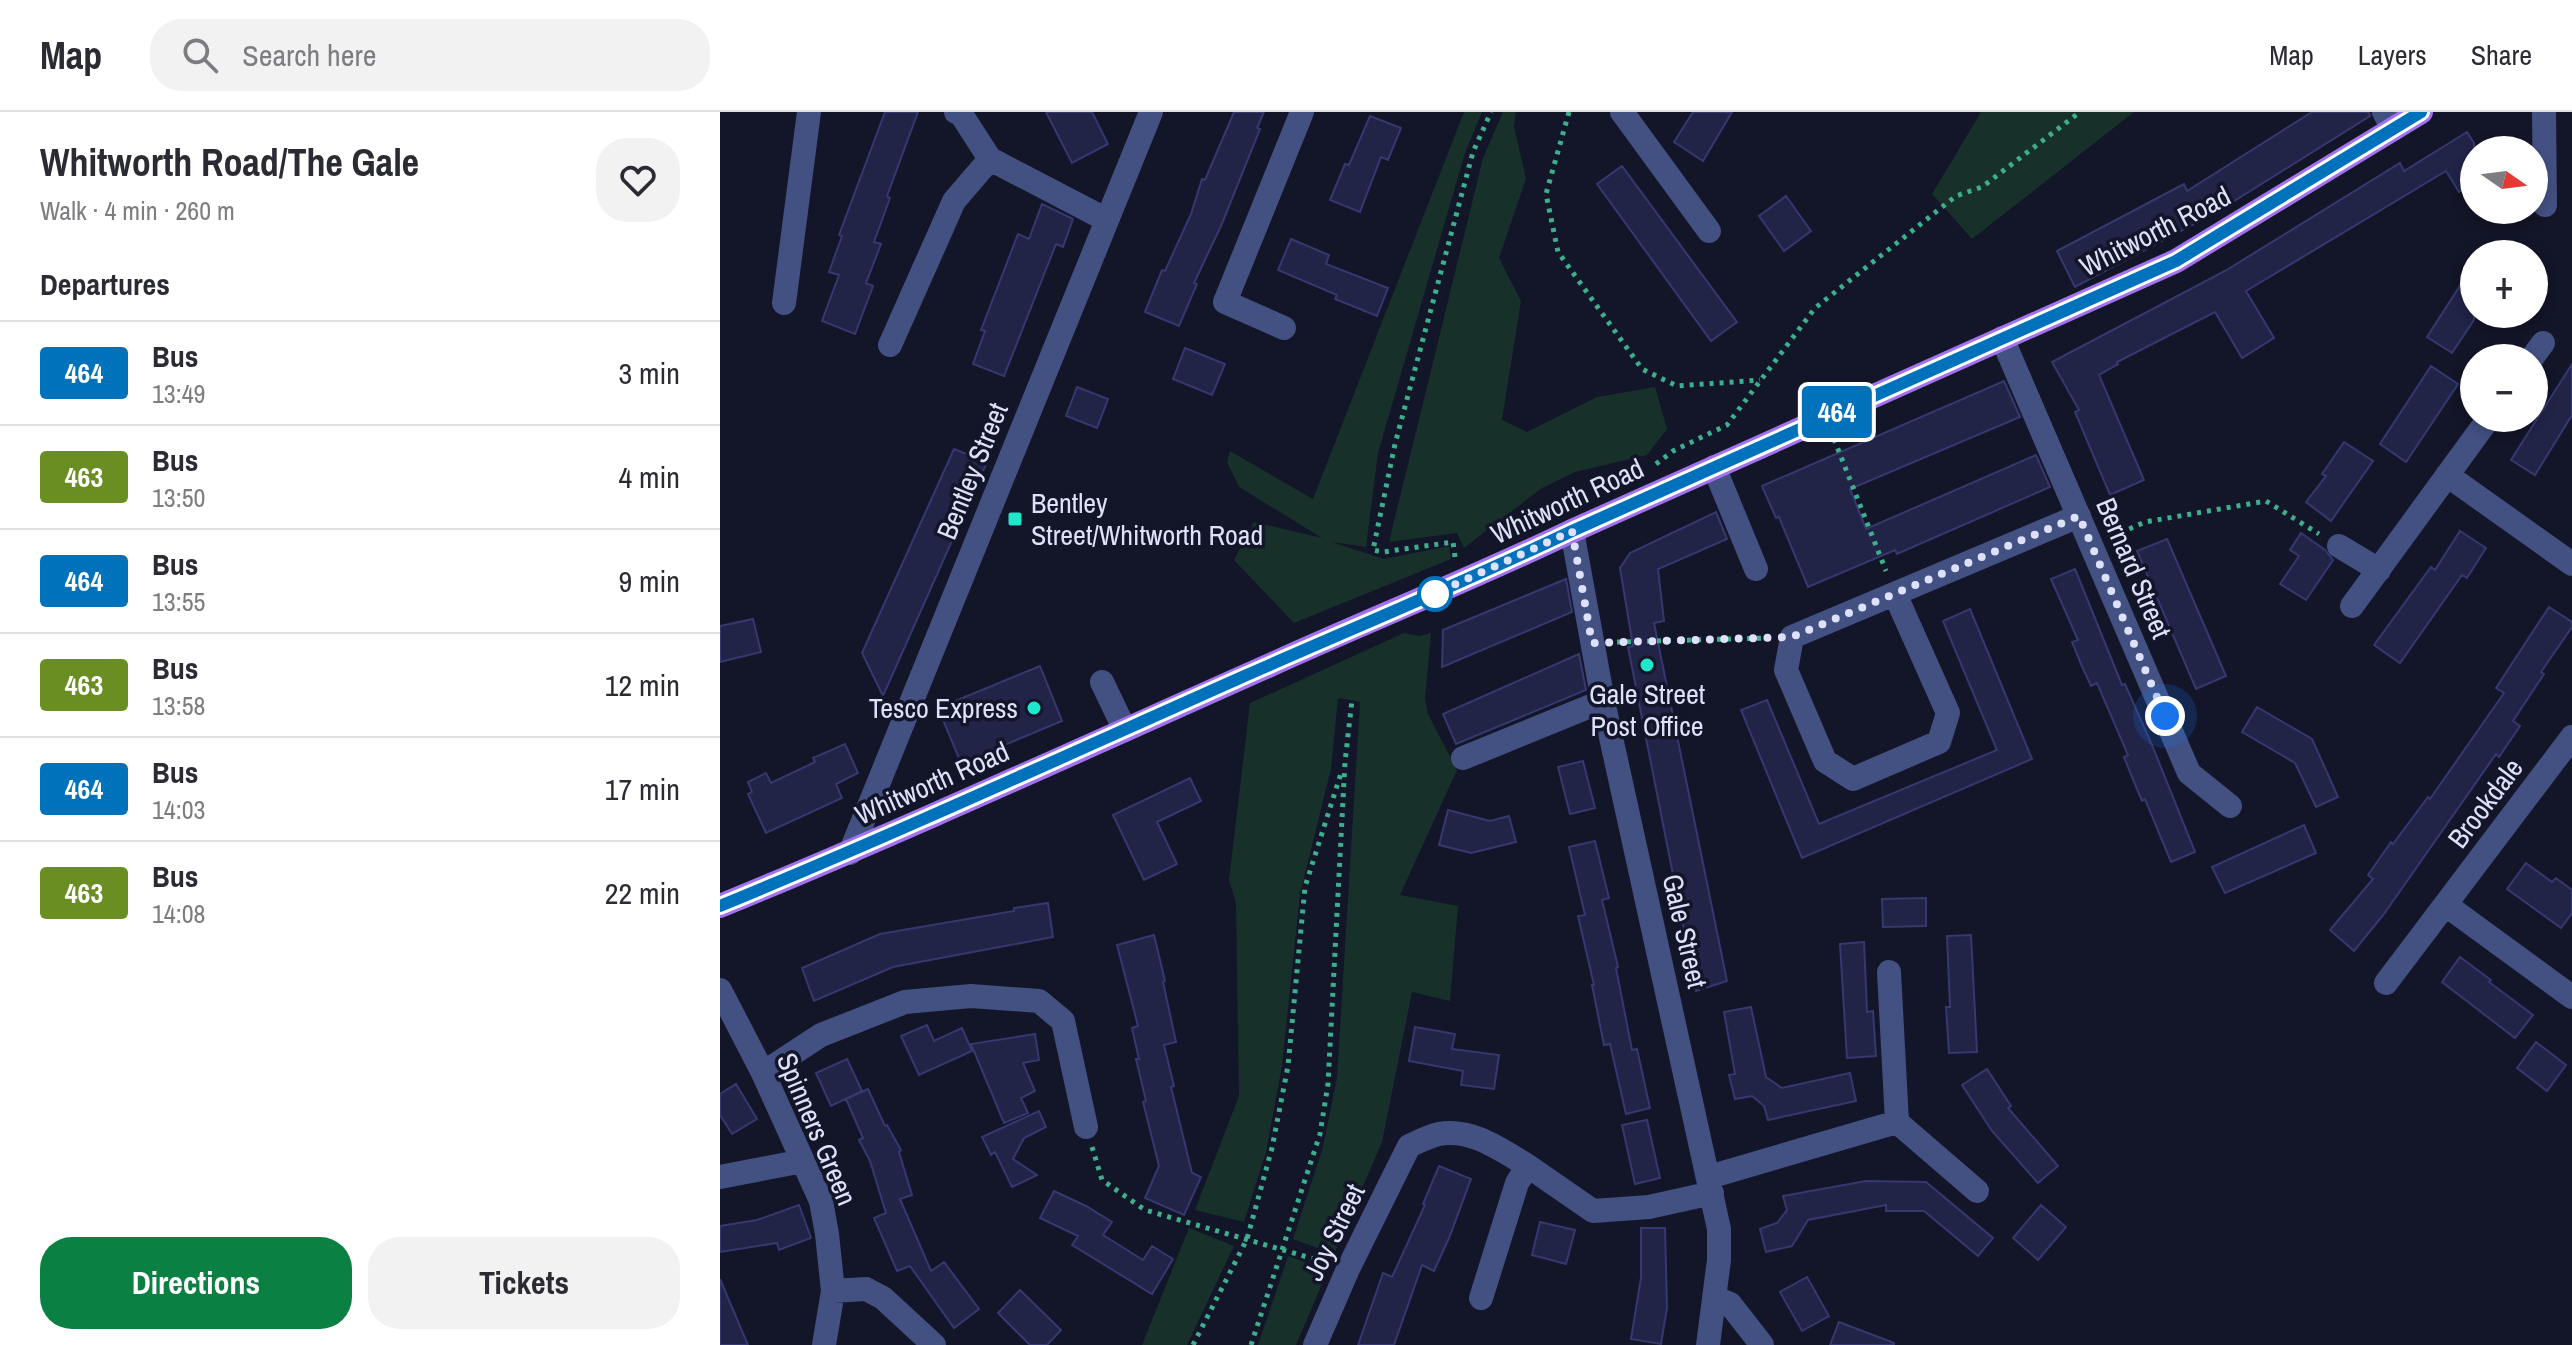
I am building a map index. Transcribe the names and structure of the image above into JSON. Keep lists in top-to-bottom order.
{
  "streets": {
    "main road": ["Whitworth Road"],
    "street": [
      "Bentley Street",
      "Bernard Street",
      "Brookdale",
      "Gale Street",
      "Spinners Green",
      "Joy Street"
    ]
  },
  "crossings": [
    ["Whitworth Road", "Bentley Street"],
    ["Whitworth Road", "Bernard Street"],
    ["Whitworth Road", "Gale Street"]
  ],
  "places": {
    "transit": ["Bentley Street/Whitworth Road"],
    "other": ["Gale Street Post Office", "Tesco Express"]
  },
  "lines": ["bus line 464"],
  "north": "right",
  "page": {
    "header": "Map",
    "search": "Search here",
    "nav": ["Map", "Layers", "Share"],
    "heading": [
      ["Whitworth Road/The Gale", "Walk · 4 min · 260 m"],
      "Departures"
    ],
    "on_map": "464",
    "map_buttons": ["+", "−"],
    "list": [
      {
        "mark": "464",
        "name": "Bus",
        "note": "13:49",
        "value": "3 min"
      },
      {
        "mark": "463",
        "name": "Bus",
        "note": "13:50",
        "value": "4 min"
      },
      {
        "mark": "464",
        "name": "Bus",
        "note": "13:55",
        "value": "9 min"
      },
      {
        "mark": "463",
        "name": "Bus",
        "note": "13:58",
        "value": "12 min"
      },
      {
        "mark": "464",
        "name": "Bus",
        "note": "14:03",
        "value": "17 min"
      },
      {
        "mark": "463",
        "name": "Bus",
        "note": "14:08",
        "value": "22 min"
      }
    ],
    "buttons": ["Directions", "Tickets"]
  }
}
